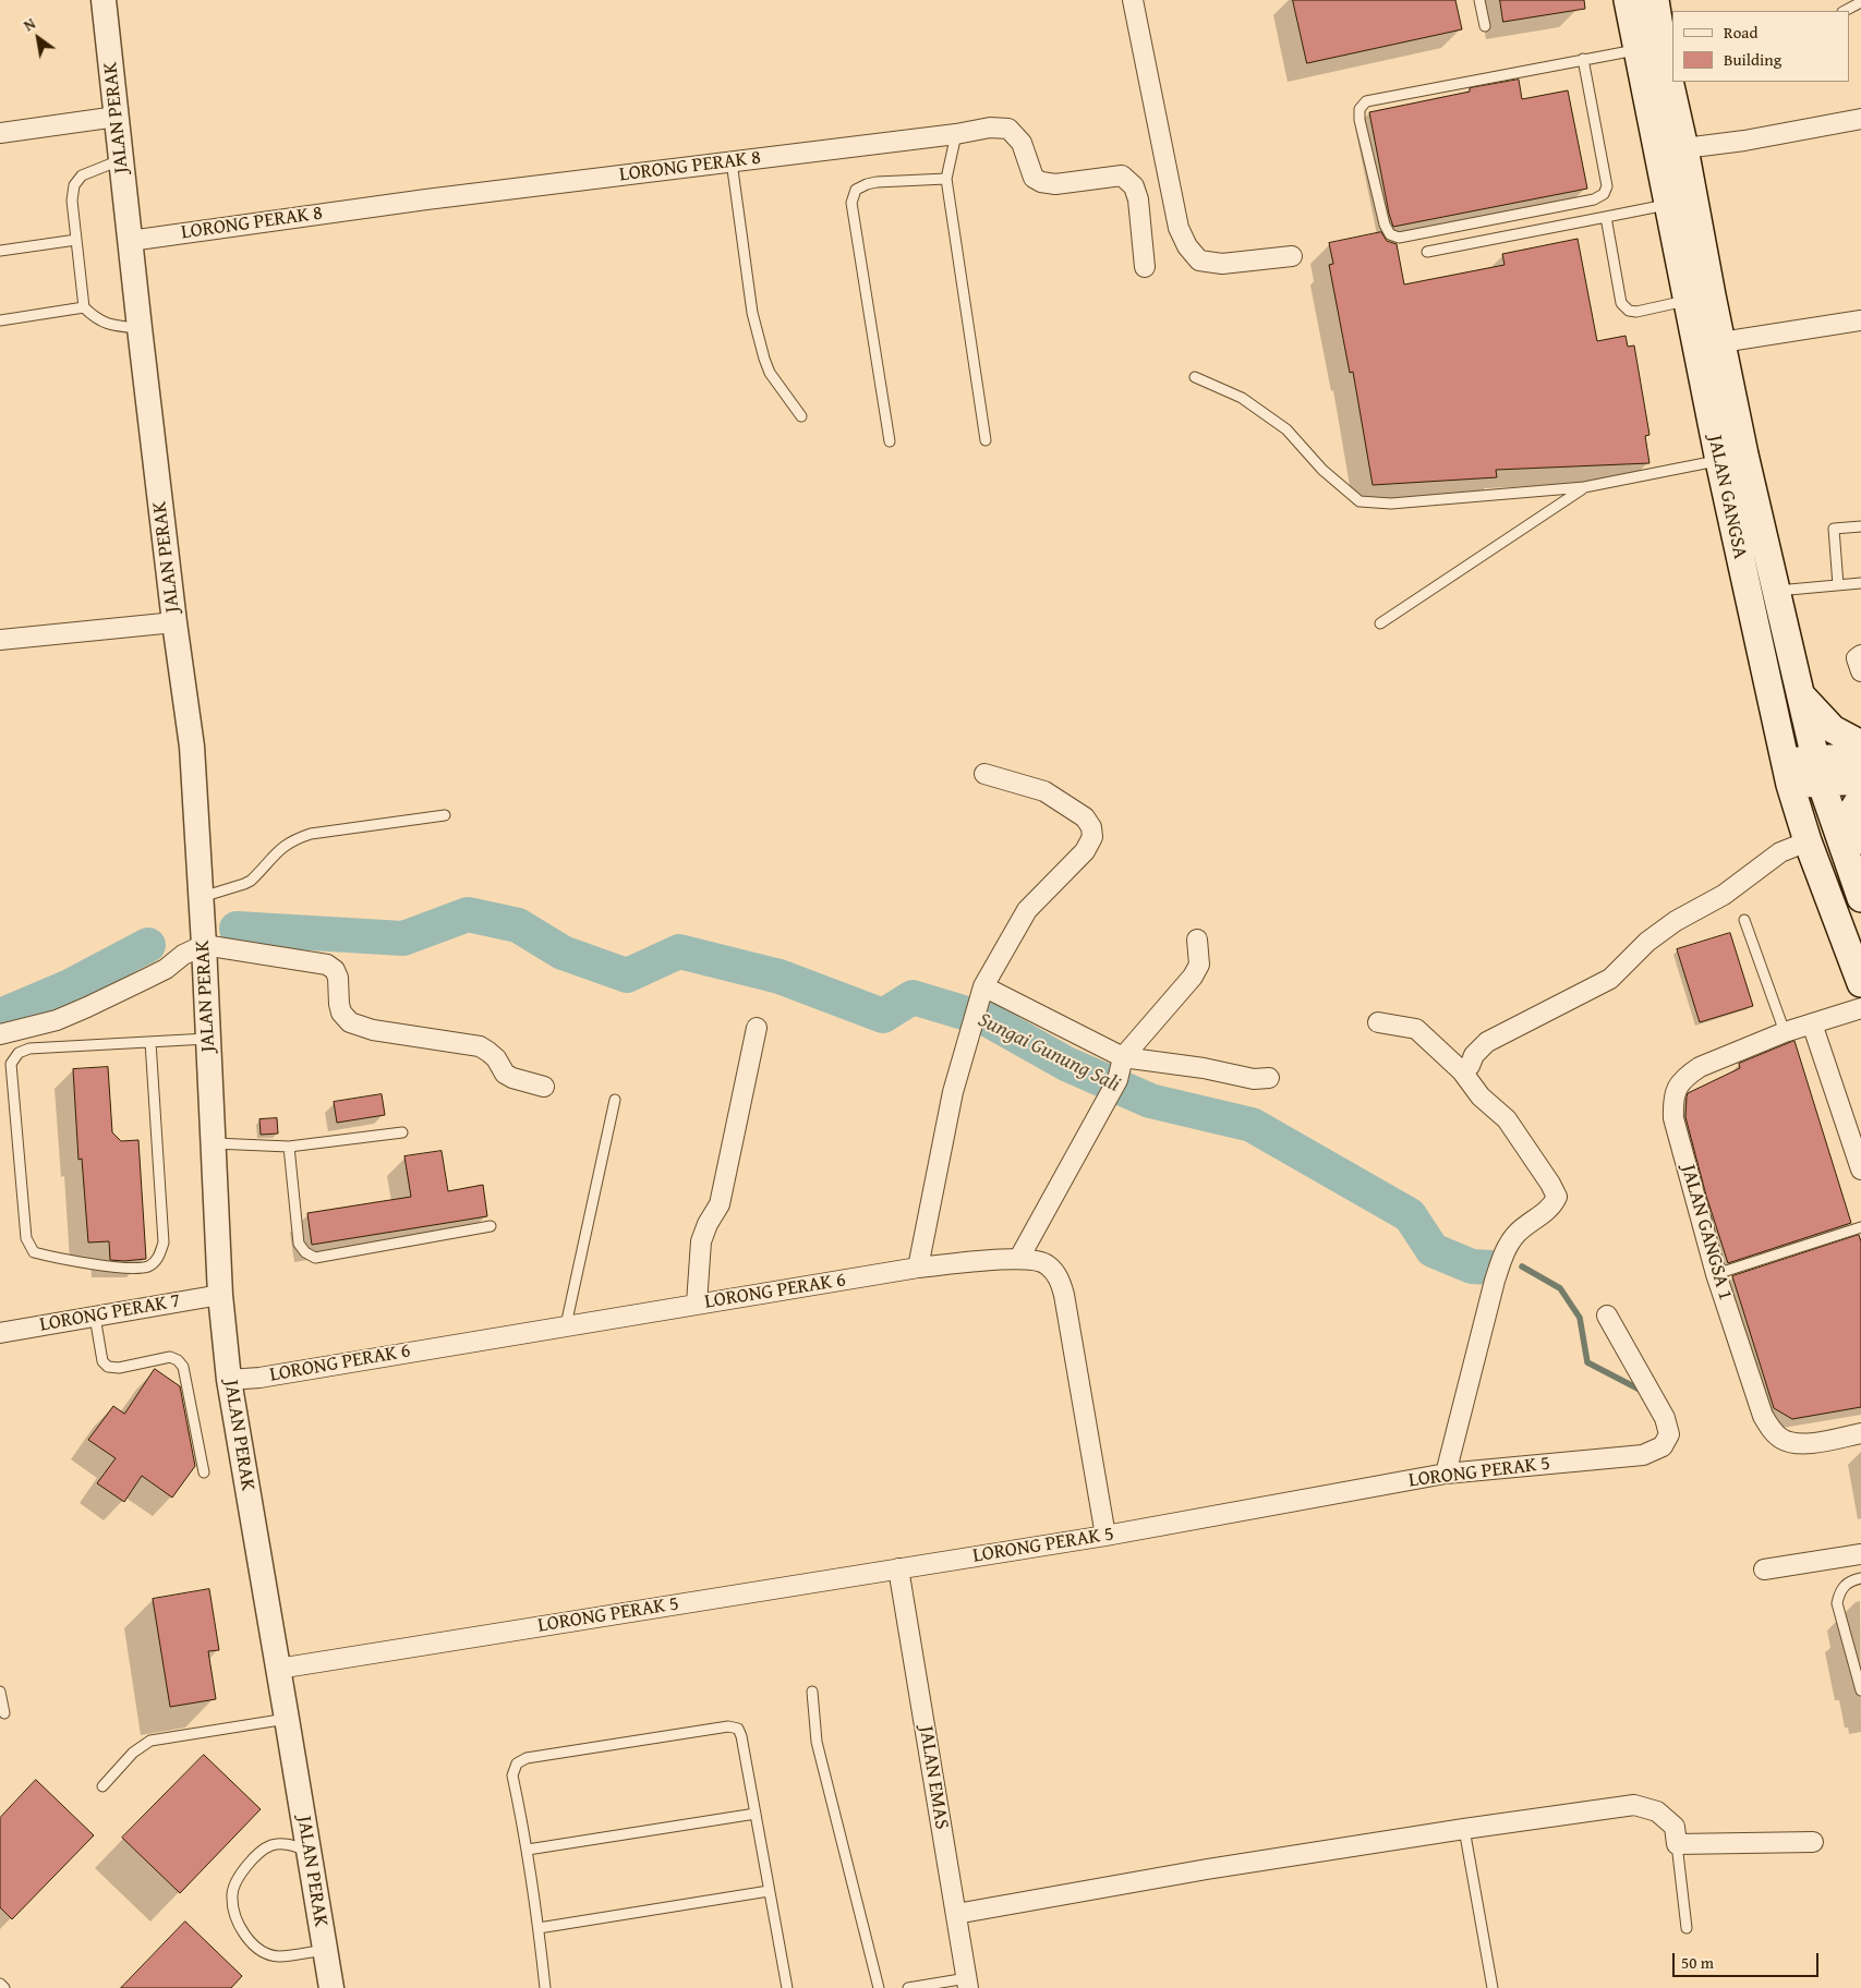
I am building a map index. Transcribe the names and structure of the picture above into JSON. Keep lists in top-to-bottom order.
{
  "streets": {
    "main road": ["JALAN GANGSA"],
    "street": [
      "JALAN PERAK",
      "LORONG PERAK 8",
      "JALAN GANGSA 1",
      "LORONG PERAK 6",
      "LORONG PERAK 7",
      "LORONG PERAK 5",
      "JALAN EMAS"
    ]
  },
  "crossings": [
    ["JALAN PERAK", "LORONG PERAK 8"],
    ["JALAN PERAK", "LORONG PERAK 6"],
    ["JALAN PERAK", "LORONG PERAK 7"],
    ["JALAN PERAK", "LORONG PERAK 5"],
    ["LORONG PERAK 6", "LORONG PERAK 5"],
    ["LORONG PERAK 5", "JALAN EMAS"]
  ],
  "water": ["Sungai Gunung Sali"],
  "legend": ["Road", "Building"],
  "scale_bar": "50 m",
  "north": "top left"
}
